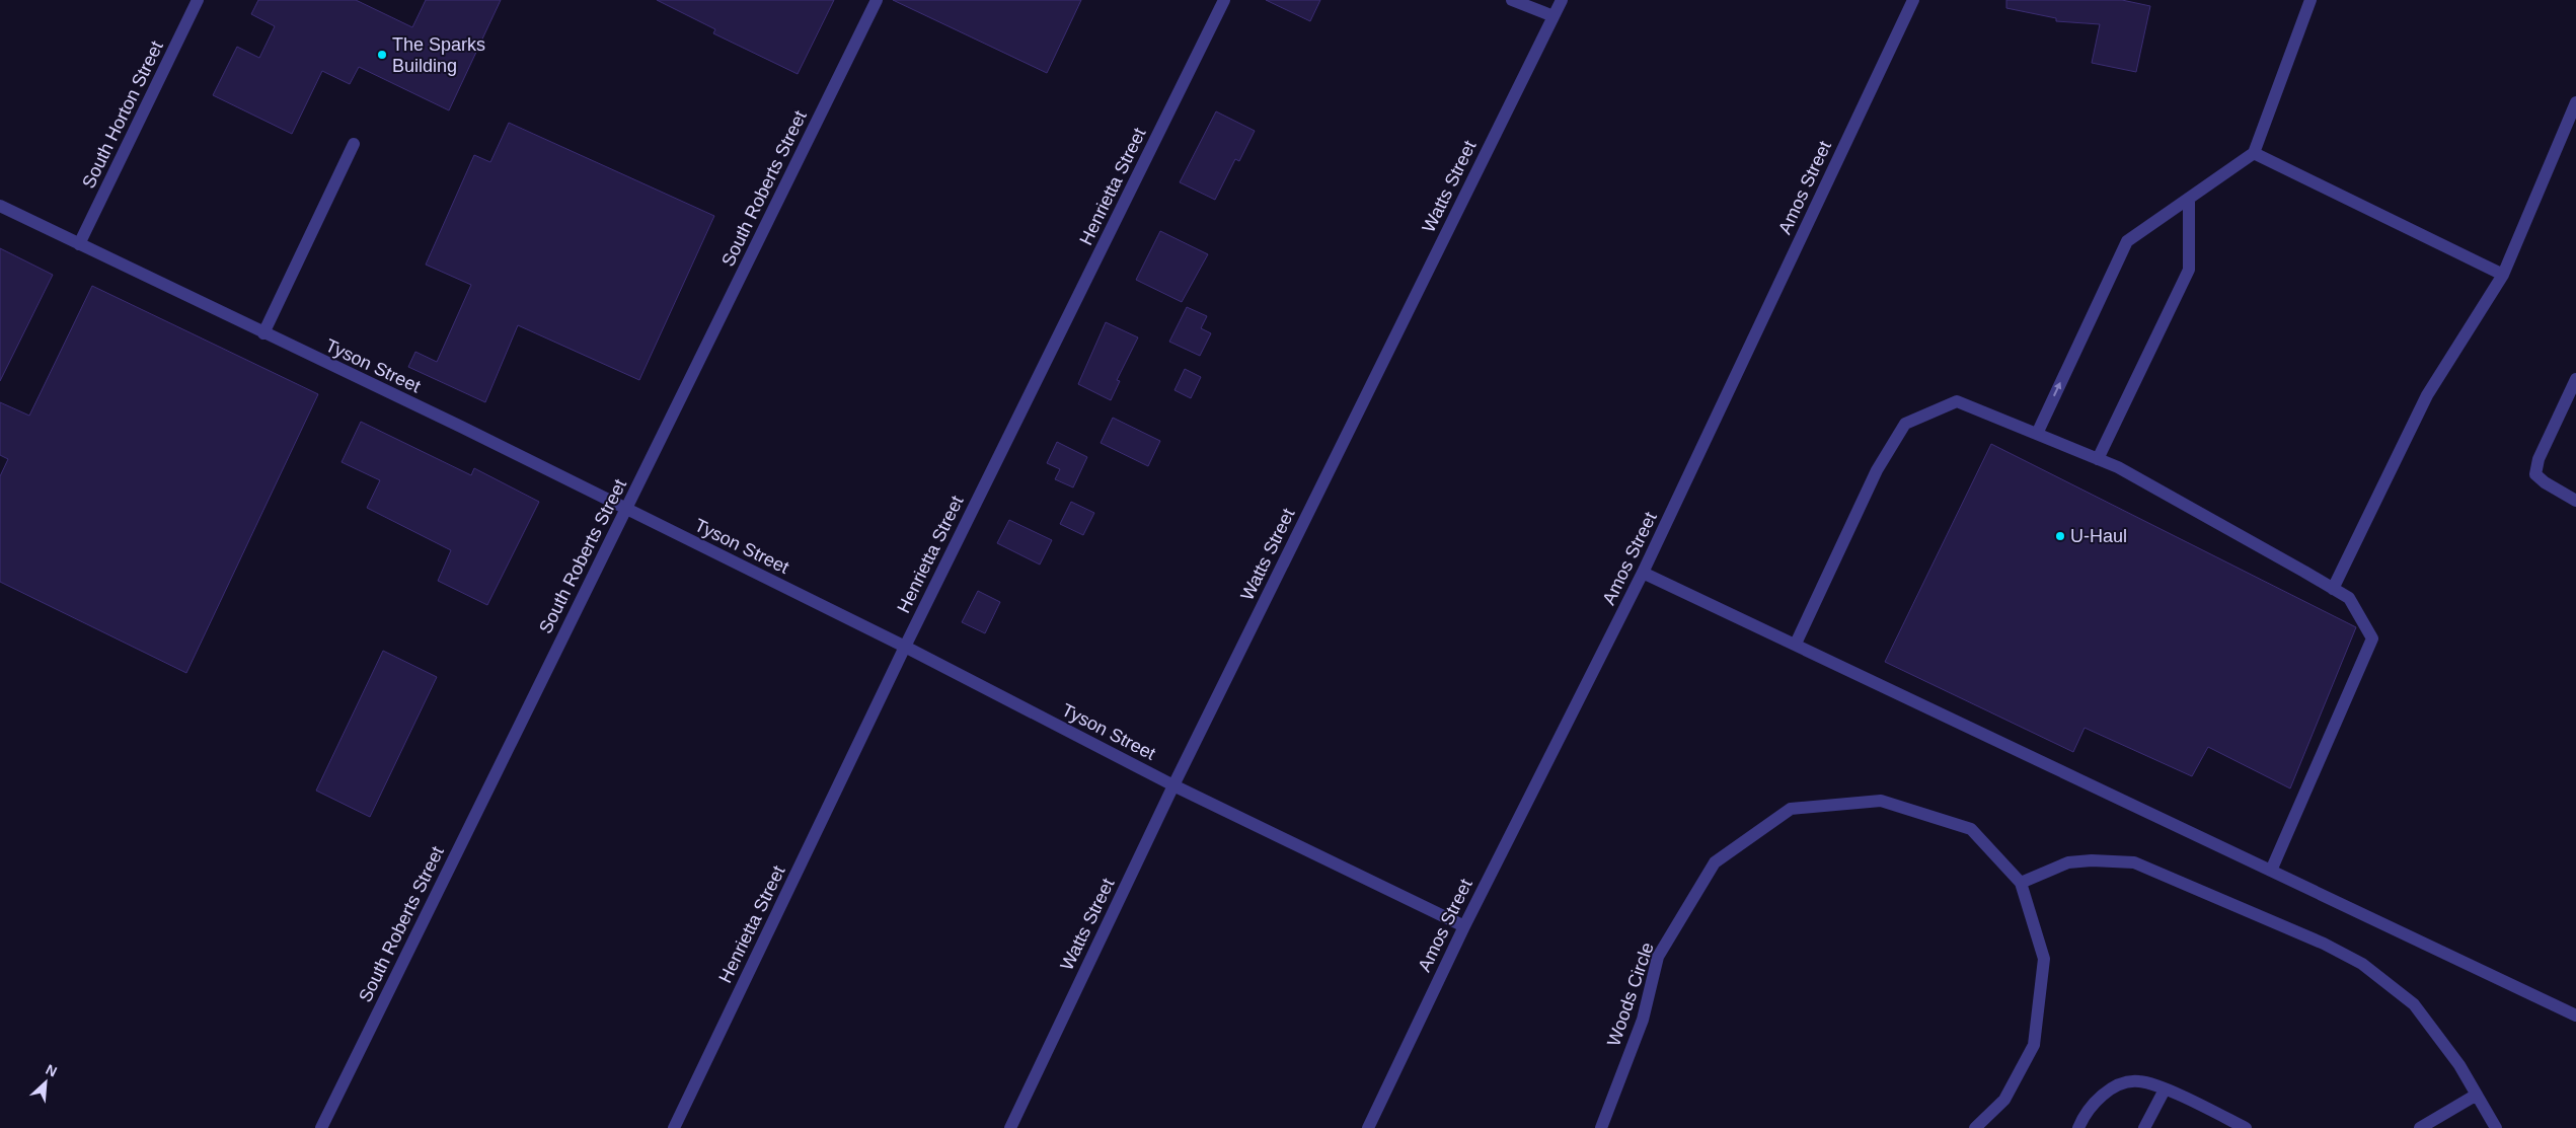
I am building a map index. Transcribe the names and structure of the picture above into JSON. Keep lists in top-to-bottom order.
{
  "streets": {
    "street": [
      "South Horton Street",
      "Henrietta Street",
      "Watts Street",
      "Amos Street",
      "South Roberts Street",
      "Tyson Street",
      "Woods Circle"
    ]
  },
  "crossings": [
    ["South Horton Street", "Tyson Street"],
    ["Henrietta Street", "Tyson Street"],
    ["Watts Street", "Tyson Street"],
    ["Amos Street", "Tyson Street"],
    ["South Roberts Street", "Tyson Street"]
  ],
  "places": ["The Sparks Building", "U-Haul"],
  "north": "top right"
}
